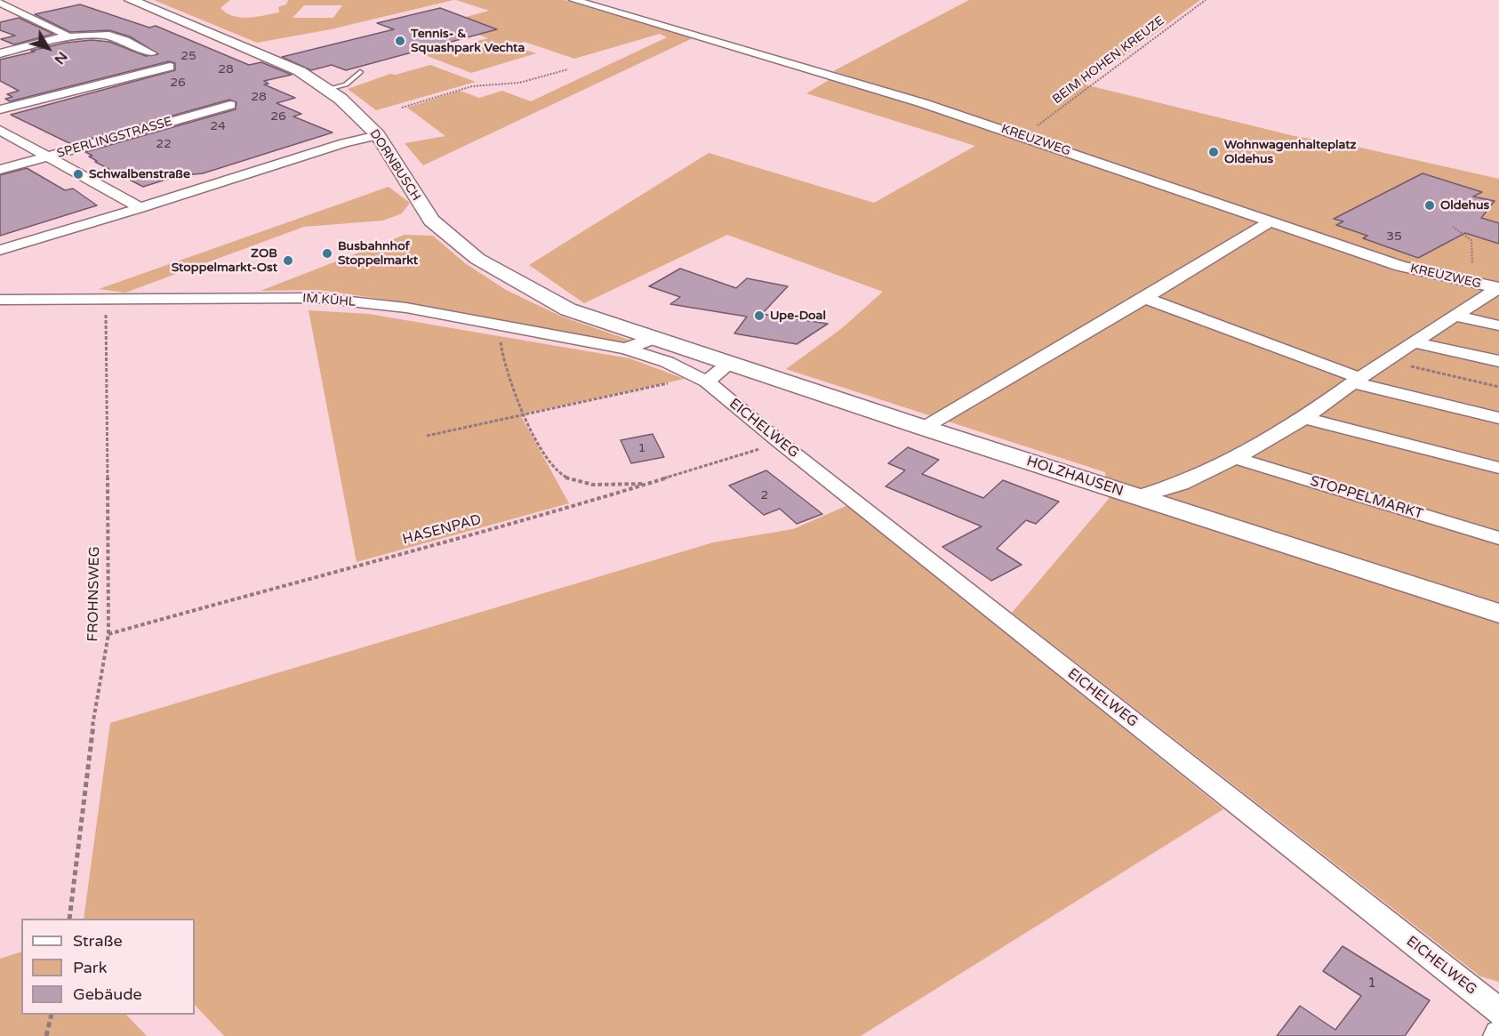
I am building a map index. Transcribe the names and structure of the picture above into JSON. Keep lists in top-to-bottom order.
{
  "streets": {
    "street": [
      "SPERLINGSTRASSE",
      "KREUZWEG",
      "DORNBUSCH",
      "IM KÜHL",
      "EICHELWEG",
      "HOLZHAUSEN",
      "STOPPELMARKT"
    ],
    "path": ["BEIM HOHEN KREUZE", "HASENPAD", "FROHNSWEG"]
  },
  "crossings": [
    ["BEIM HOHEN KREUZE", "KREUZWEG"],
    ["DORNBUSCH", "HOLZHAUSEN"],
    ["IM KÜHL", "EICHELWEG"],
    ["IM KÜHL", "FROHNSWEG"],
    ["EICHELWEG", "HASENPAD"],
    ["HASENPAD", "FROHNSWEG"]
  ],
  "places": [
    "Tennis- & Squashpark Vechta",
    "Wohnwagenhalteplatz Oldehus",
    "Schwalbenstraße",
    "Oldehus",
    "Busbahnhof Stoppelmarkt",
    "ZOB Stoppelmarkt-Ost",
    "Upe-Doal"
  ],
  "house_numbers": [
    "25",
    "28",
    "26",
    "28",
    "26",
    "24",
    "22",
    "35",
    "1",
    "2",
    "1"
  ],
  "legend": ["Straße", "Park", "Gebäude"],
  "north": "bottom right"
}
